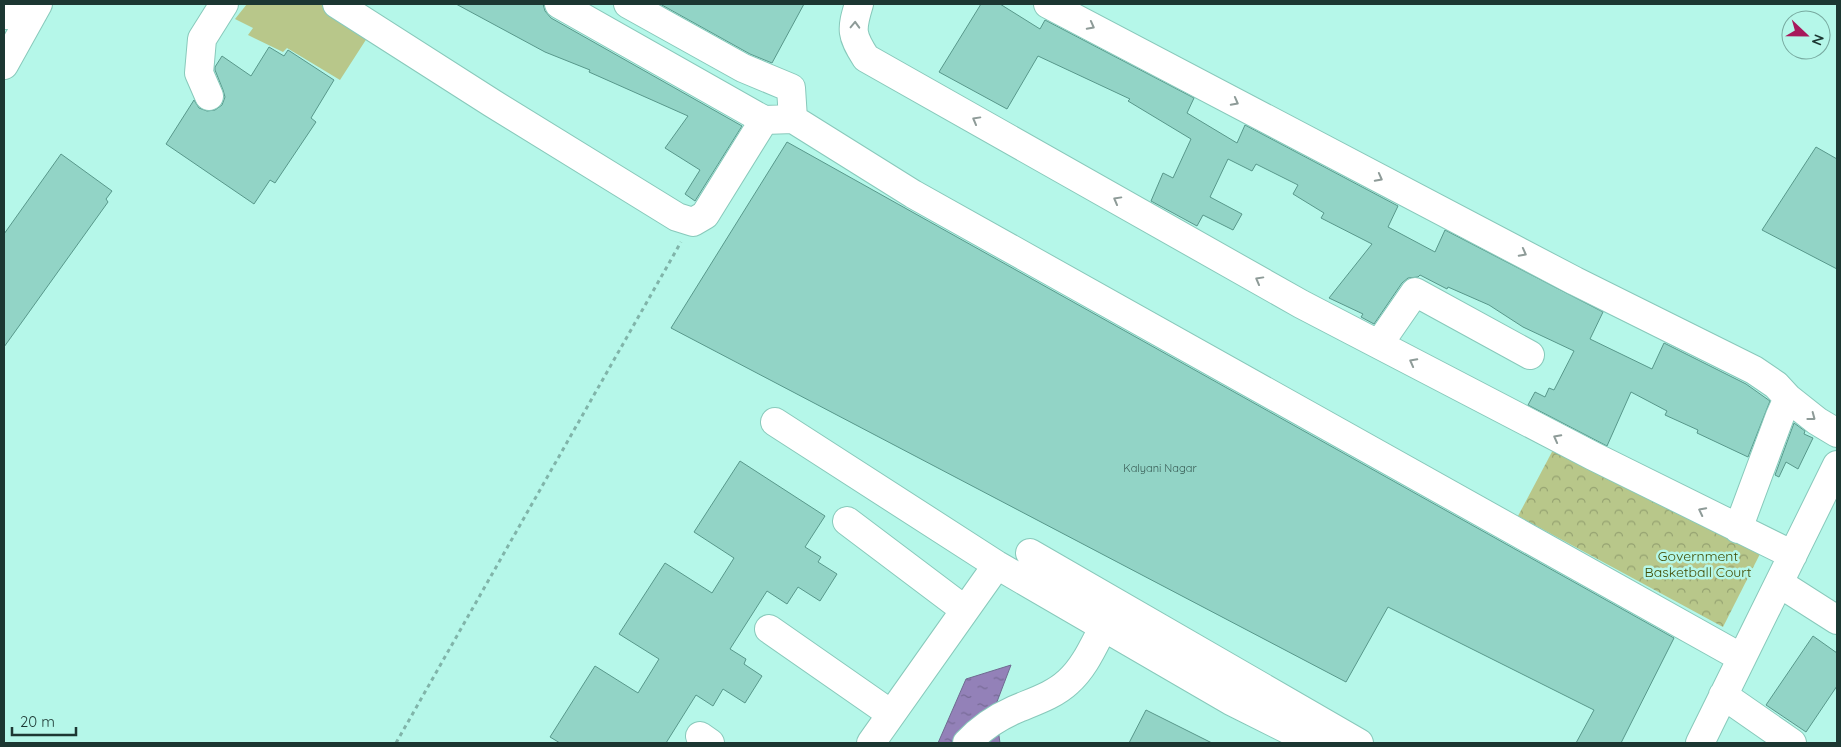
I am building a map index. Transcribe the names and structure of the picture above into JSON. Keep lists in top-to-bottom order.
{
  "parks": ["Government Basketball Court"],
  "house_numbers": ["Kalyani Nagar"],
  "scale_bar": "20 m",
  "north": "right"
}
